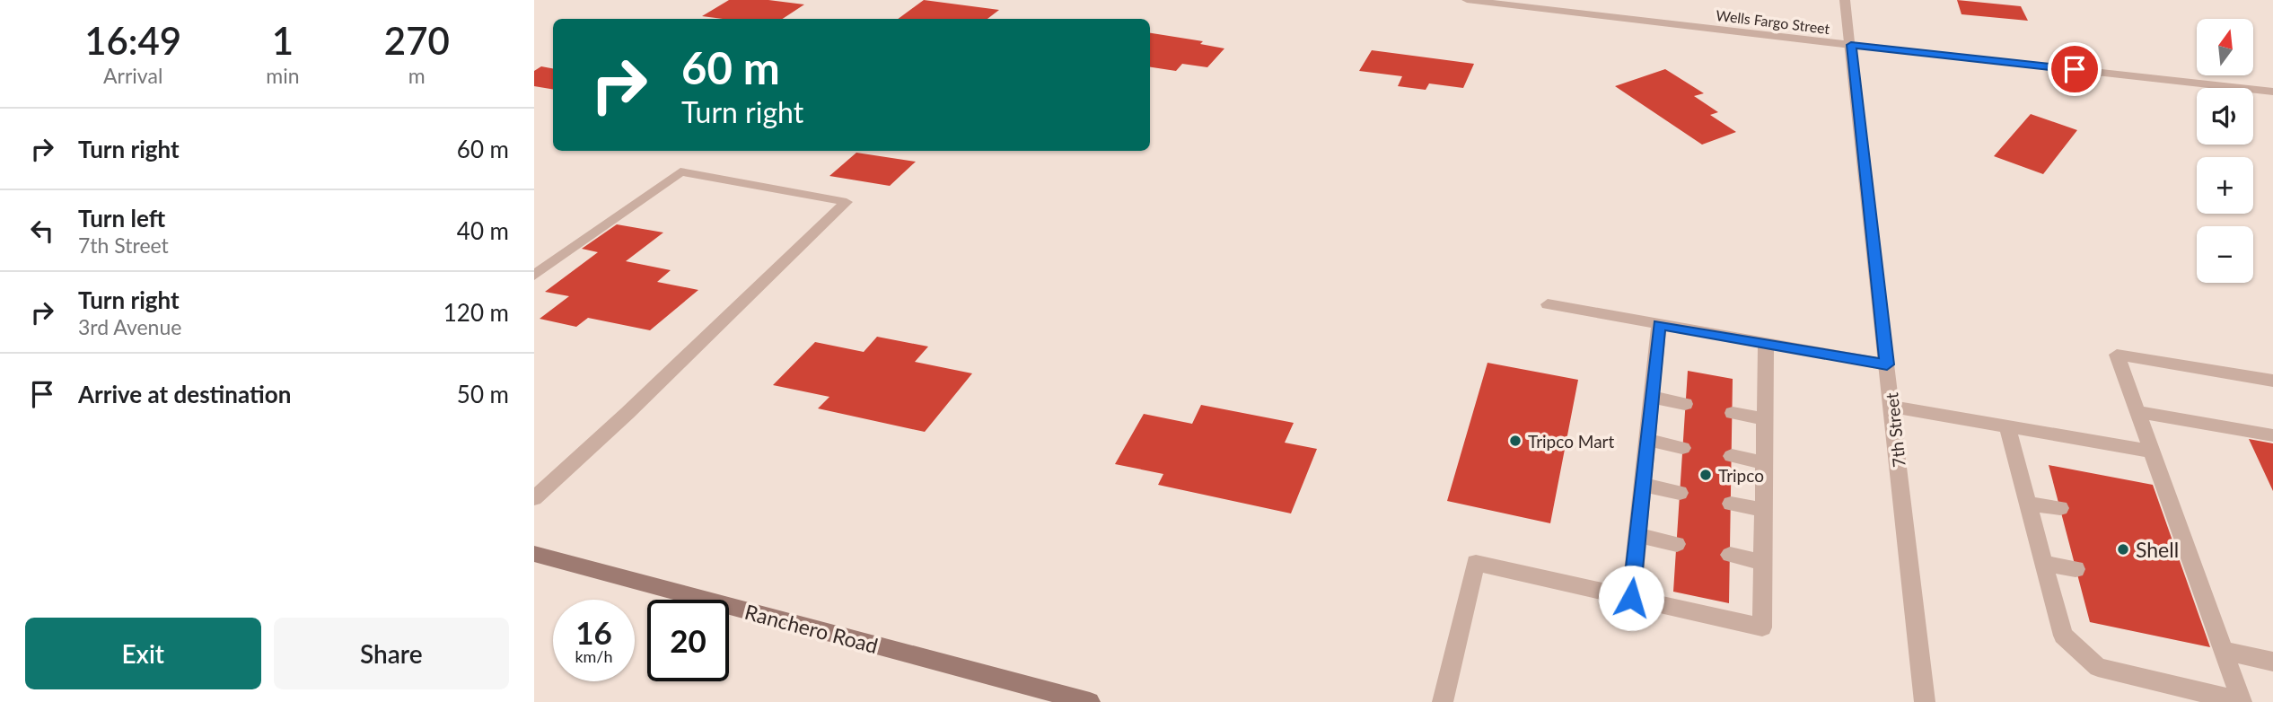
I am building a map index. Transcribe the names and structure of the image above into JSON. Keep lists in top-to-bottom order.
{
  "streets": {
    "main road": ["Ranchero Road"],
    "street": ["Wells Fargo Street", "7th Street"]
  },
  "crossings": [
    ["Wells Fargo Street", "7th Street"]
  ],
  "places": ["Tripco Mart", "Tripco", "Shell"],
  "north": "top",
  "page": {
    "eta": [
      "16:49",
      "Arrival",
      "1",
      "min",
      "270",
      "m"
    ],
    "map_buttons": ["+", "−"],
    "turn": ["60 m", "Turn right"],
    "list": [
      {
        "name": "Turn right",
        "value": "60 m"
      },
      {
        "name": "Turn left",
        "note": "7th Street",
        "value": "40 m"
      },
      {
        "name": "Turn right",
        "note": "3rd Avenue",
        "value": "120 m"
      },
      {
        "name": "Arrive at destination",
        "value": "50 m"
      }
    ],
    "speed": "16 km/h",
    "limit": "20",
    "buttons": ["Exit", "Share"]
  }
}
